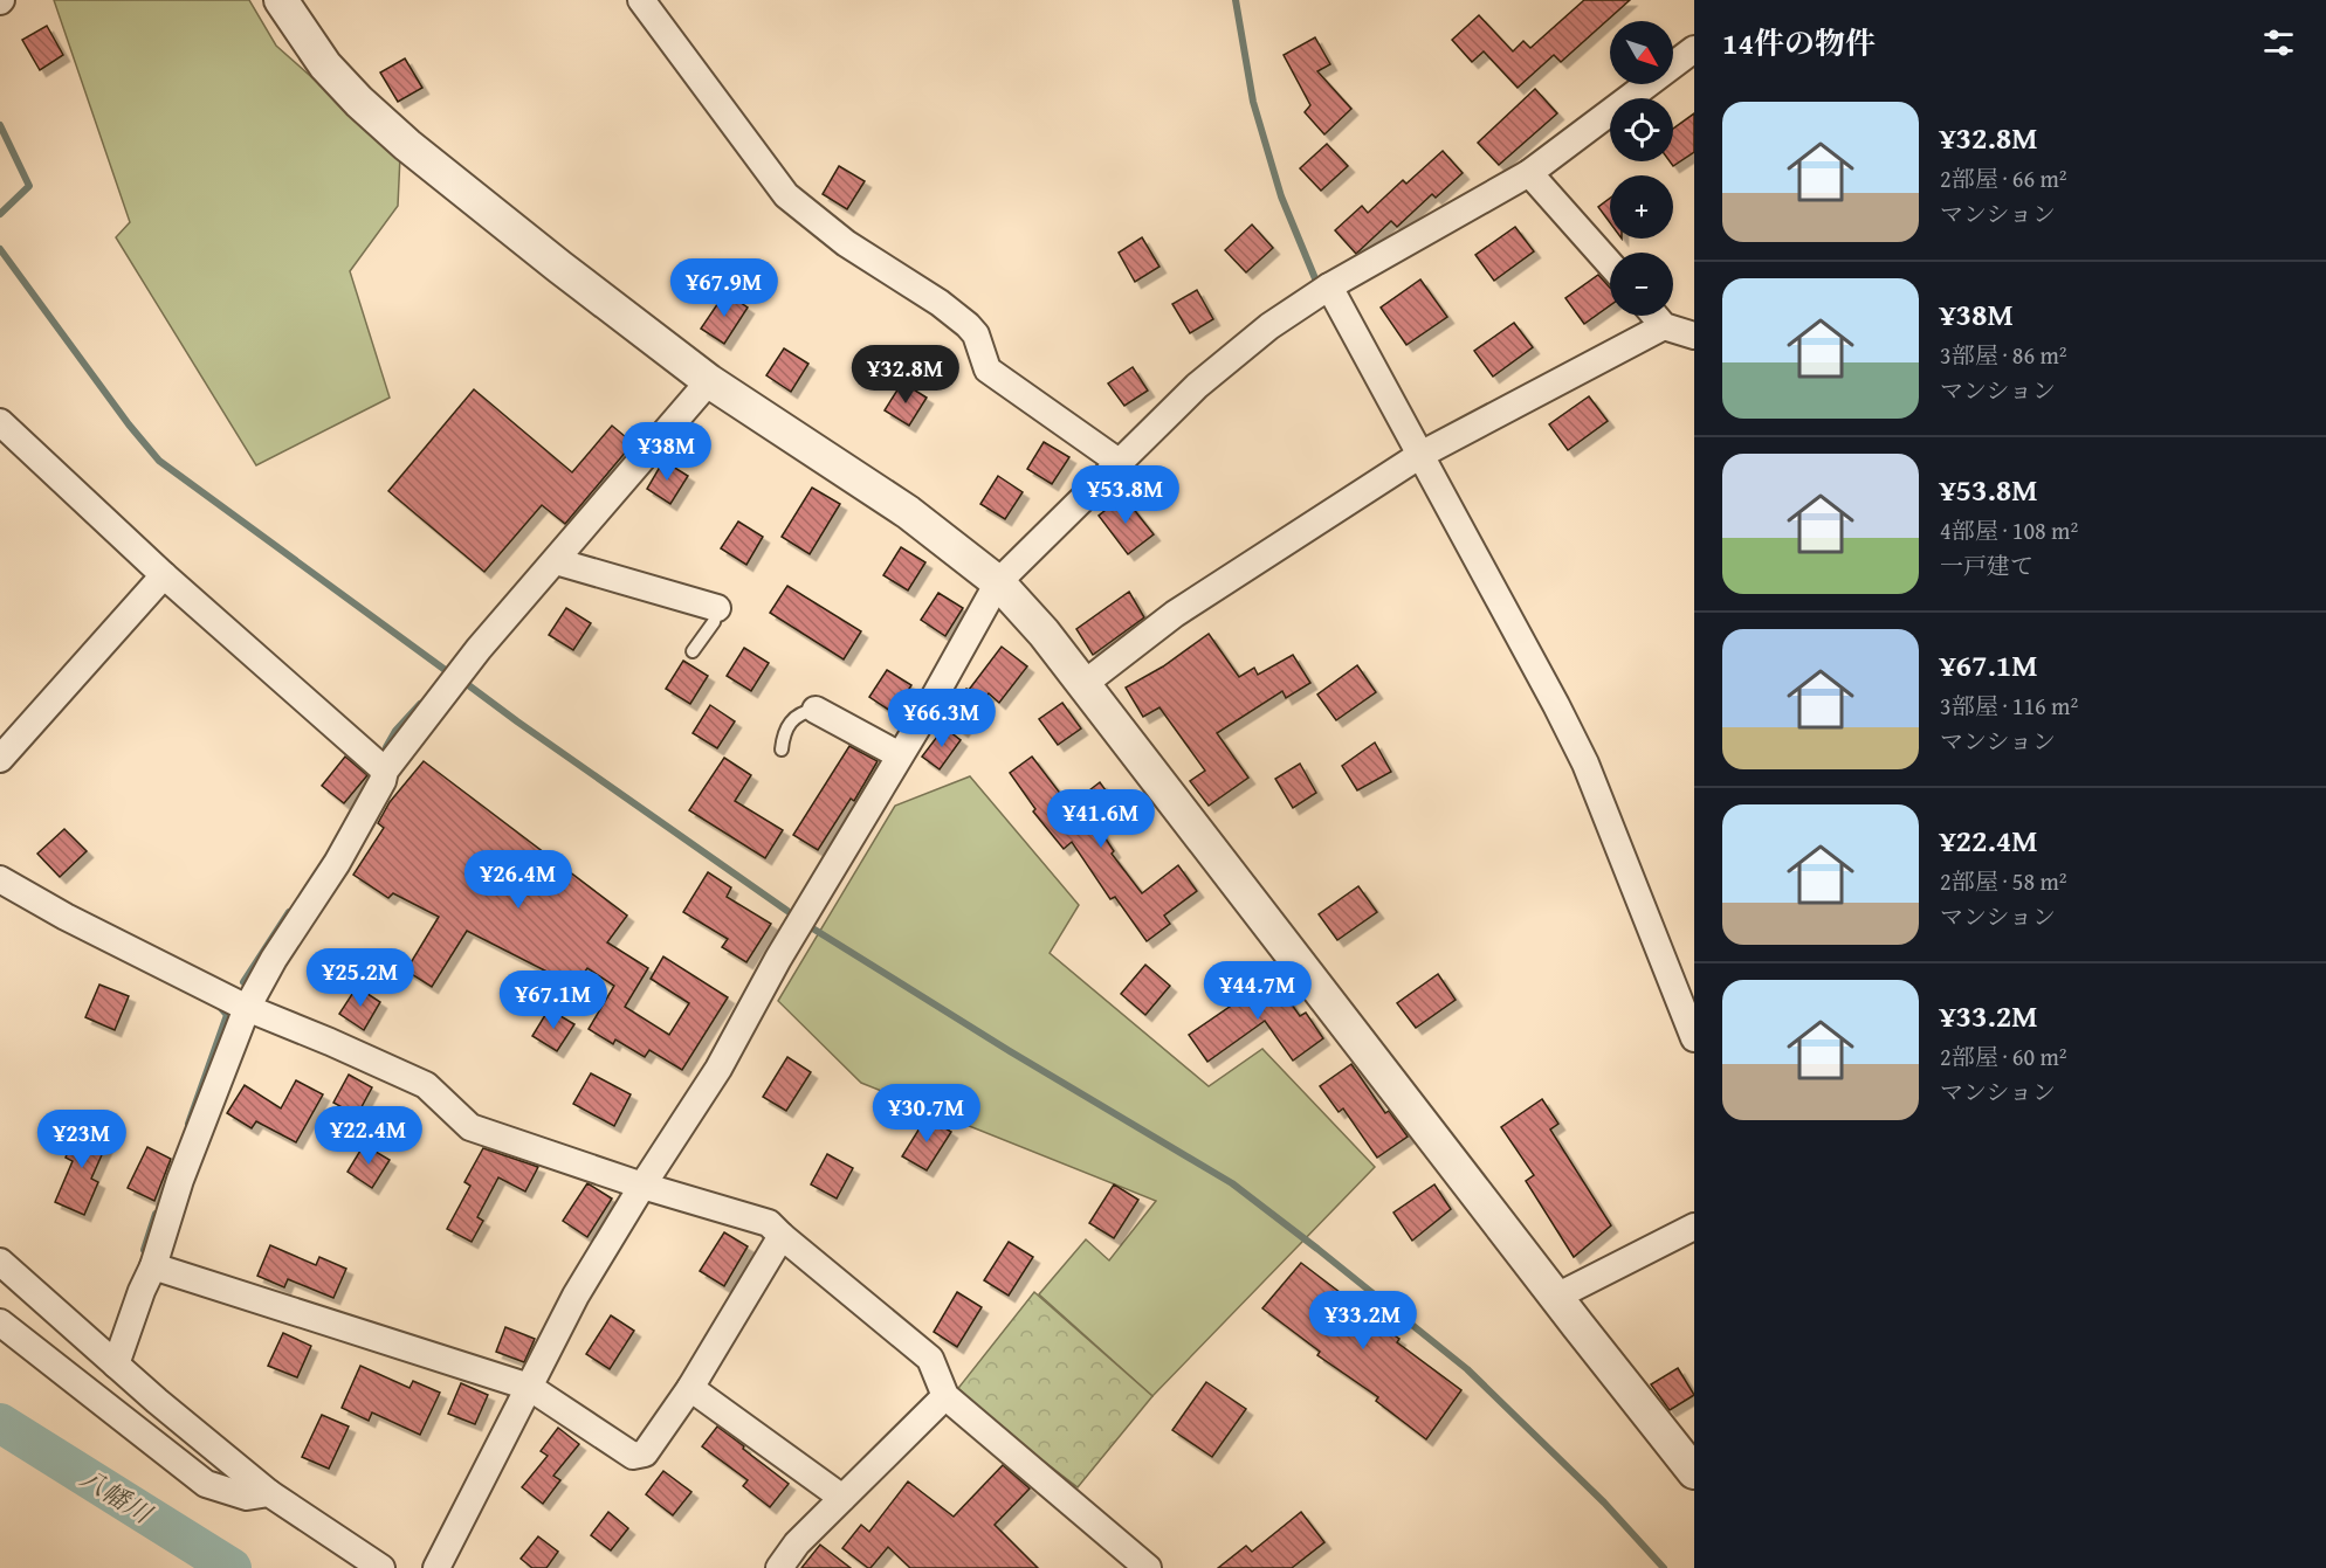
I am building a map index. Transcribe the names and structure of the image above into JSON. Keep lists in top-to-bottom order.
{
  "water": ["八幡川"],
  "north": "bottom right",
  "page": {
    "heading": "14件の物件",
    "map_buttons": ["+", "−"],
    "list": [
      {
        "name": "¥32.8M",
        "note": "2部屋 · 66 m² · マンション"
      },
      {
        "name": "¥38M",
        "note": "3部屋 · 86 m² · マンション"
      },
      {
        "name": "¥53.8M",
        "note": "4部屋 · 108 m² · 一戸建て"
      },
      {
        "name": "¥67.1M",
        "note": "3部屋 · 116 m² · マンション"
      },
      {
        "name": "¥22.4M",
        "note": "2部屋 · 58 m² · マンション"
      },
      {
        "name": "¥33.2M",
        "note": "2部屋 · 60 m² · マンション"
      }
    ],
    "price": [
      "¥67.9M",
      "¥32.8M",
      "¥38M",
      "¥53.8M",
      "¥66.3M",
      "¥41.6M",
      "¥26.4M",
      "¥25.2M",
      "¥44.7M",
      "¥67.1M",
      "¥30.7M",
      "¥22.4M",
      "¥23M",
      "¥33.2M"
    ]
  }
}
